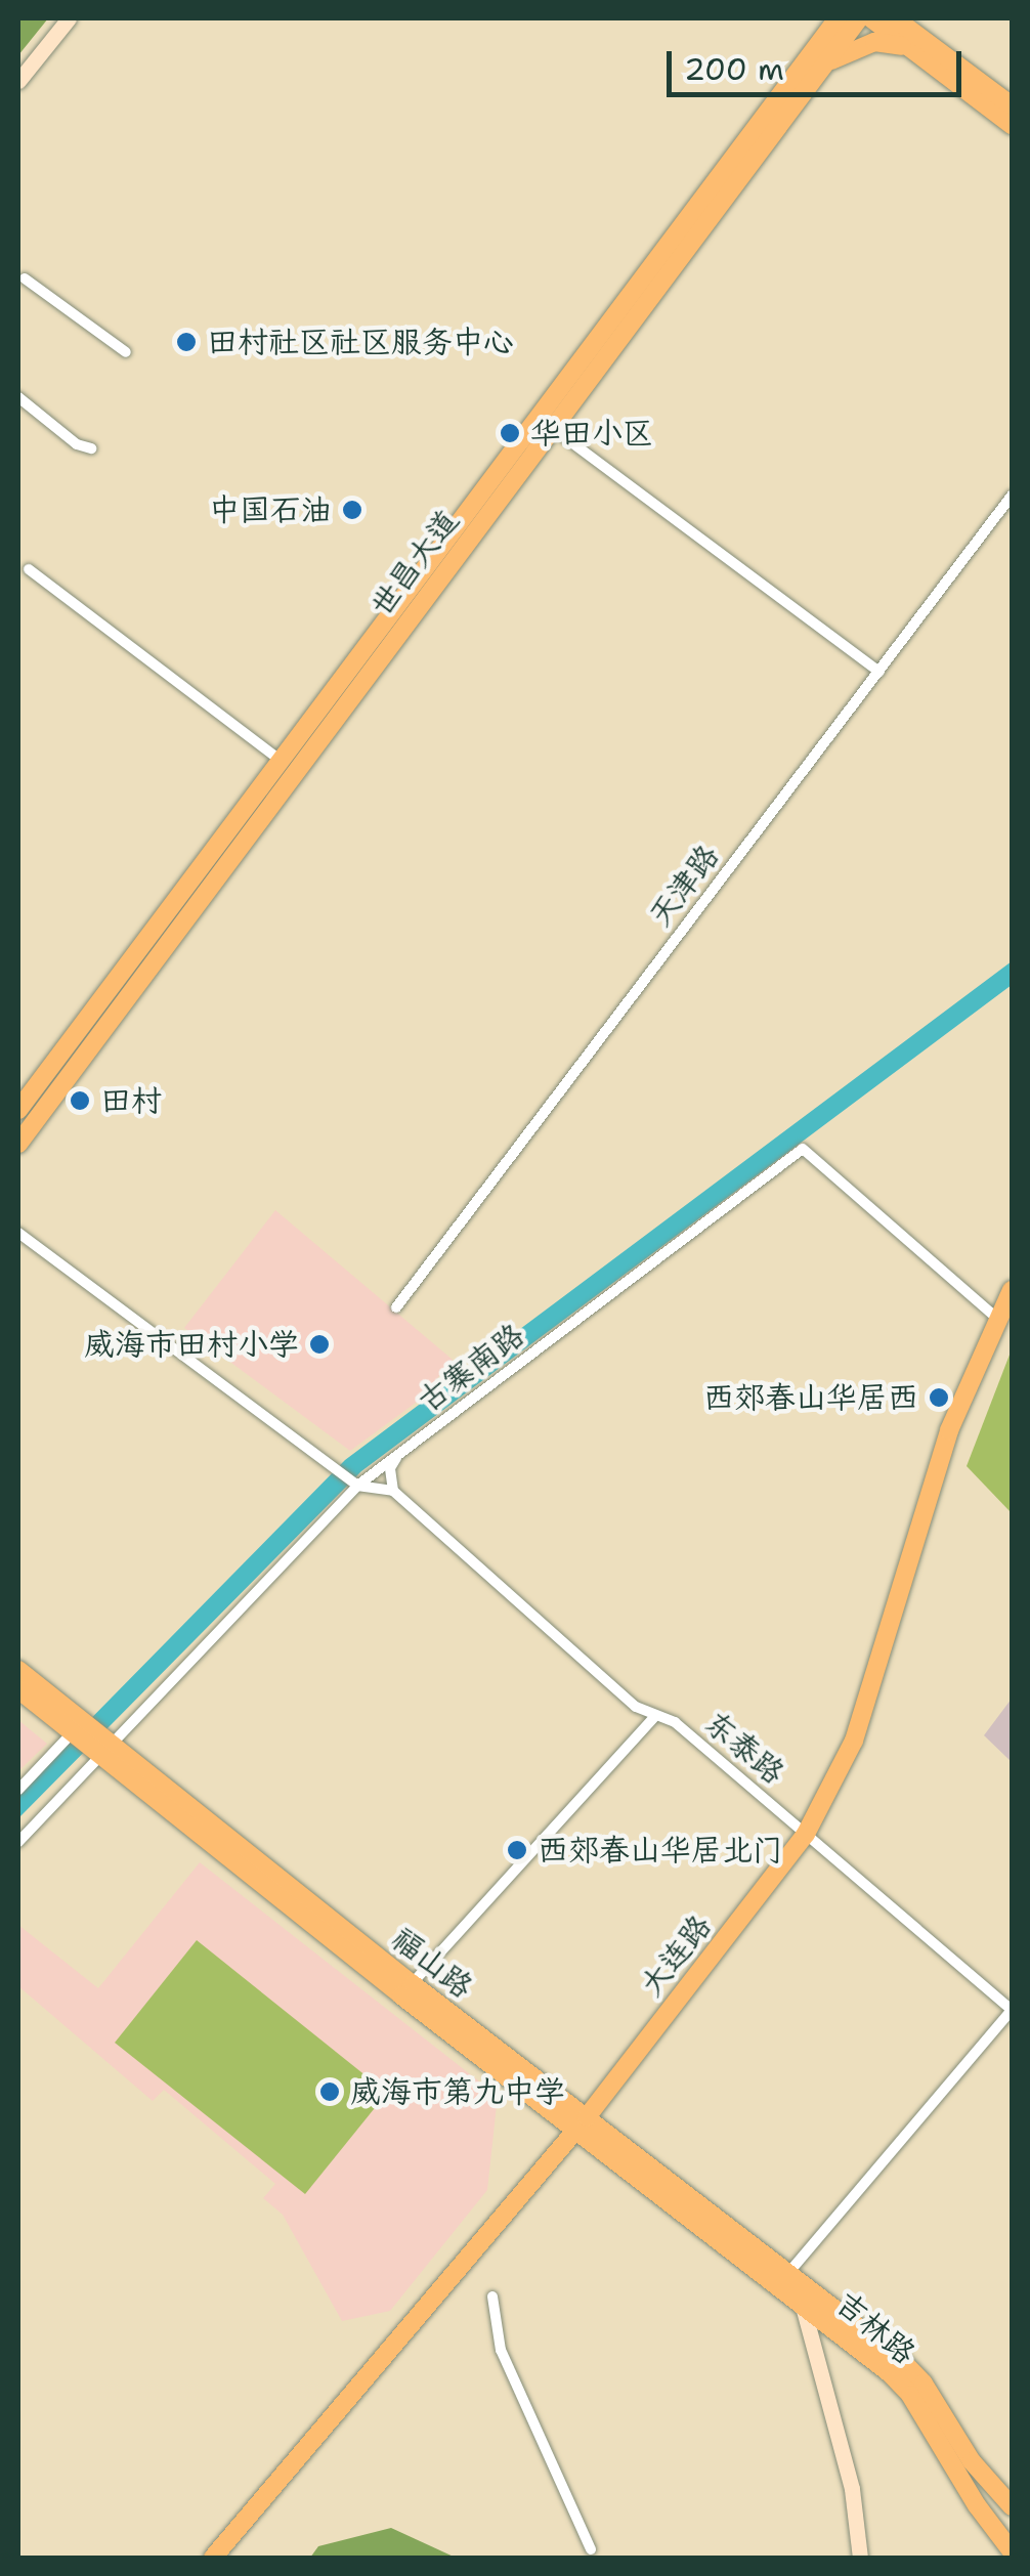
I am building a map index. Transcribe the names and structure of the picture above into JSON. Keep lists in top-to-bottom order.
{
  "streets": {
    "main road": [
      "世昌大道",
      "大连路",
      "福山路",
      "吉林路"
    ],
    "street": ["天津路", "古寨南路", "东泰路"]
  },
  "crossings": [
    ["古寨南路", "大连路"],
    ["古寨南路", "福山路"],
    ["东泰路", "大连路"],
    ["大连路", "福山路"],
    ["福山路", "吉林路"]
  ],
  "places": [
    "田村社区社区服务中心",
    "华田小区",
    "中国石油",
    "田村",
    "威海市田村小学",
    "西郊春山华居西",
    "西郊春山华居北门",
    "威海市第九中学"
  ],
  "scale_bar": "200 m"
}
